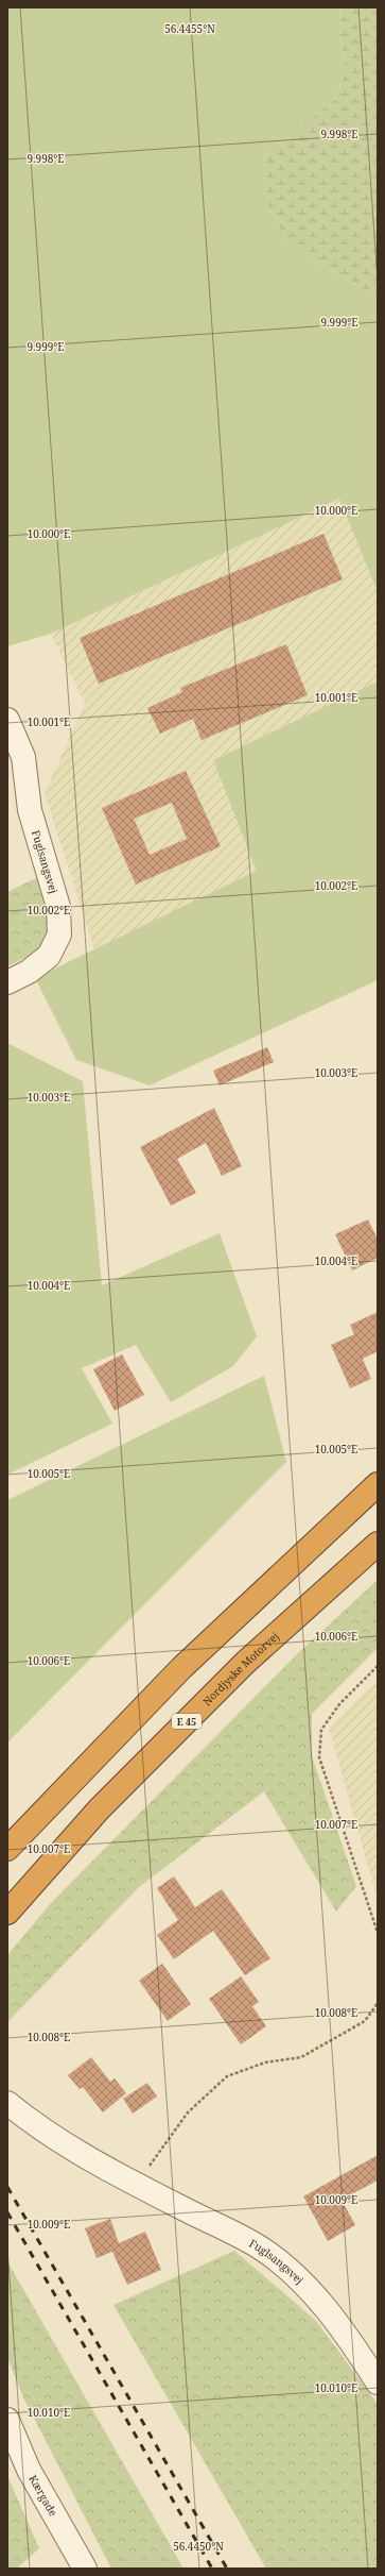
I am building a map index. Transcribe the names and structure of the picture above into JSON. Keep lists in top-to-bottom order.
{
  "streets": {
    "highway": ["Nordjyske Motorvej", "E 45"],
    "street": ["Fuglsangsvej", "Kærgade"]
  },
  "coordinates": [
    "56.4455°N",
    "9.998°E",
    "9.999°E",
    "10.000°E",
    "10.001°E",
    "10.002°E",
    "10.003°E",
    "10.004°E",
    "10.005°E",
    "10.006°E",
    "10.007°E",
    "10.008°E",
    "10.009°E",
    "10.010°E",
    "56.4450°N"
  ]
}
